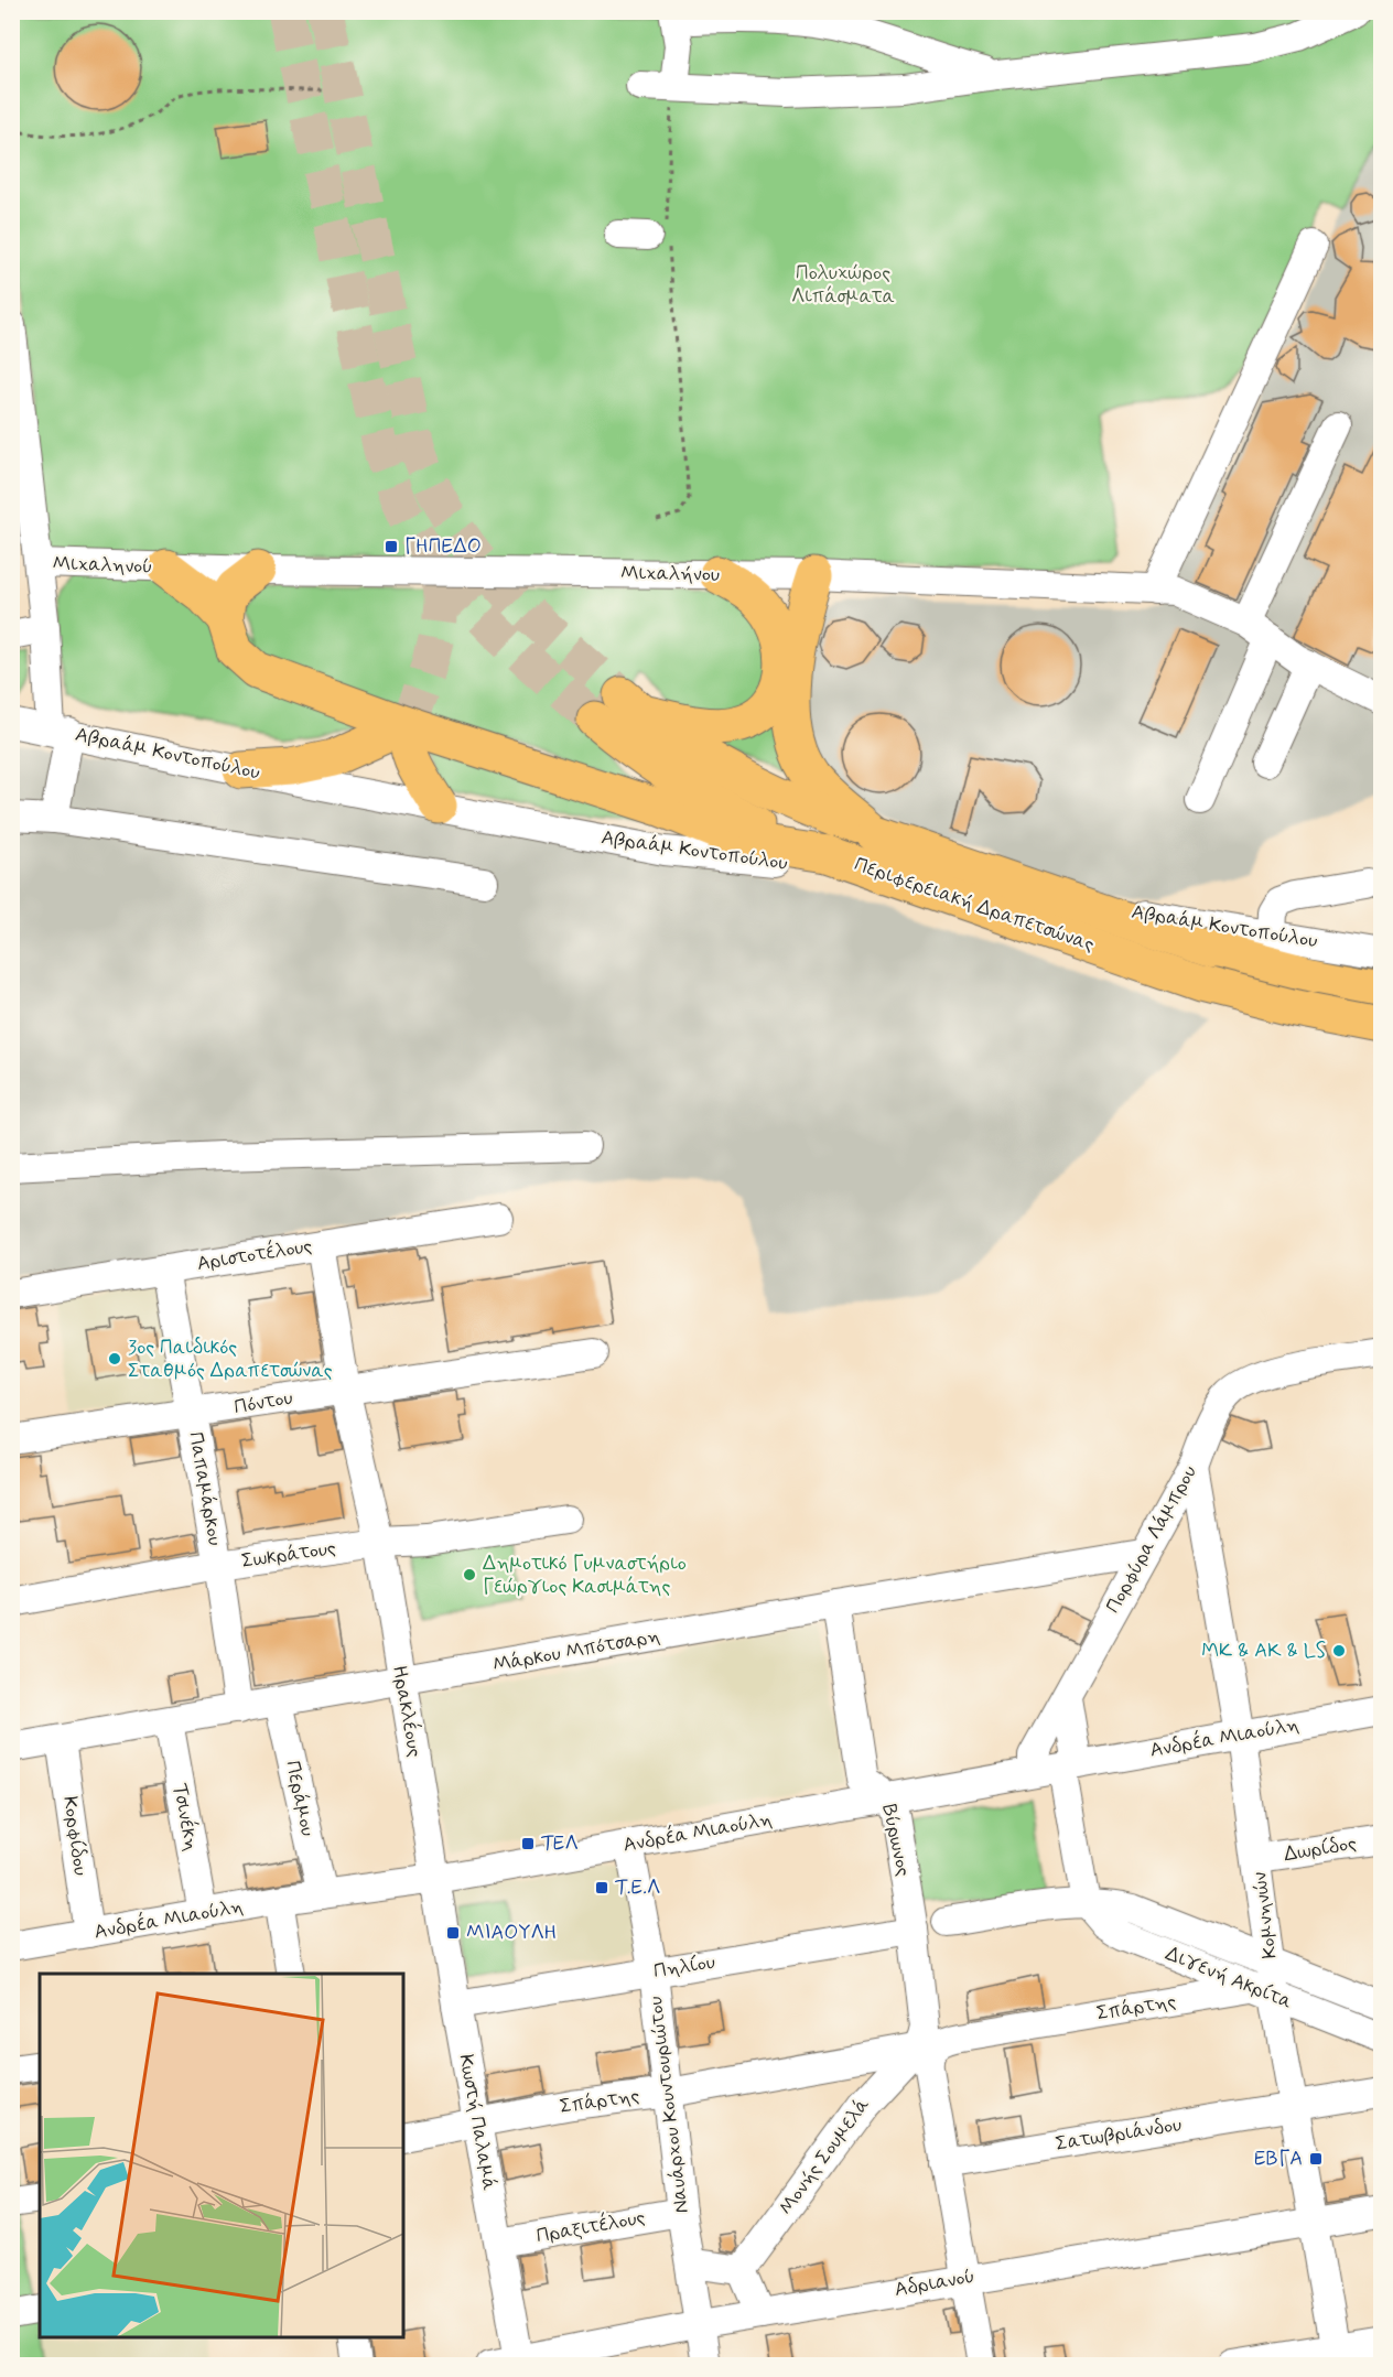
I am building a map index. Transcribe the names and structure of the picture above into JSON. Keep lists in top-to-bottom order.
{
  "streets": {
    "main road": ["Περιφερειακή Δραπετσώνας"],
    "street": [
      "Μιχαληνού",
      "Μιχαλήνου",
      "Αβραάμ Κοντοπούλου",
      "Αριστοτέλους",
      "Πόντου",
      "Παπαμάρκου",
      "Πορφύρα Λάμπρου",
      "Σωκράτους",
      "Μάρκου Μπότσαρη",
      "Ηρακλέους",
      "Ανδρέα Μιαούλη",
      "Περάμου",
      "Τσινέκη",
      "Κορφίδου",
      "Βύρωνος",
      "Δωρίδος",
      "Κομνηνών",
      "Πηλίου",
      "Διγενή Ακρίτα",
      "Σπάρτης",
      "Ναυάρχου Κουντουριώτου",
      "Κωστή Παλαμά",
      "Σατωβριάνδου",
      "Μονής Σουμελά",
      "Πραξιτέλους",
      "Αδριανού"
    ]
  },
  "crossings": [
    ["Μιχαληνού", "Μιχαλήνου"],
    ["Αριστοτέλους", "Παπαμάρκου"],
    ["Αριστοτέλους", "Ηρακλέους"],
    ["Πόντου", "Παπαμάρκου"],
    ["Πόντου", "Ηρακλέους"],
    ["Παπαμάρκου", "Σωκράτους"],
    ["Παπαμάρκου", "Μάρκου Μπότσαρη"],
    ["Πορφύρα Λάμπρου", "Μάρκου Μπότσαρη"],
    ["Πορφύρα Λάμπρου", "Ανδρέα Μιαούλη"],
    ["Πορφύρα Λάμπρου", "Κομνηνών"],
    ["Σωκράτους", "Ηρακλέους"],
    ["Μάρκου Μπότσαρη", "Ηρακλέους"],
    ["Μάρκου Μπότσαρη", "Περάμου"],
    ["Μάρκου Μπότσαρη", "Τσινέκη"],
    ["Μάρκου Μπότσαρη", "Κορφίδου"],
    ["Μάρκου Μπότσαρη", "Βύρωνος"],
    ["Μάρκου Μπότσαρη", "Κομνηνών"],
    ["Ηρακλέους", "Ανδρέα Μιαούλη"],
    ["Ηρακλέους", "Κωστή Παλαμά"],
    ["Ανδρέα Μιαούλη", "Περάμου"],
    ["Ανδρέα Μιαούλη", "Τσινέκη"],
    ["Ανδρέα Μιαούλη", "Κορφίδου"],
    ["Ανδρέα Μιαούλη", "Βύρωνος"],
    ["Ανδρέα Μιαούλη", "Κομνηνών"],
    ["Ανδρέα Μιαούλη", "Ναυάρχου Κουντουριώτου"],
    ["Ανδρέα Μιαούλη", "Κωστή Παλαμά"],
    ["Βύρωνος", "Πηλίου"],
    ["Βύρωνος", "Σπάρτης"],
    ["Βύρωνος", "Μονής Σουμελά"],
    ["Δωρίδος", "Κομνηνών"],
    ["Κομνηνών", "Διγενή Ακρίτα"],
    ["Κομνηνών", "Σπάρτης"],
    ["Κομνηνών", "Σατωβριάνδου"],
    ["Κομνηνών", "Αδριανού"],
    ["Πηλίου", "Ναυάρχου Κουντουριώτου"],
    ["Πηλίου", "Κωστή Παλαμά"],
    ["Διγενή Ακρίτα", "Σπάρτης"],
    ["Σπάρτης", "Ναυάρχου Κουντουριώτου"],
    ["Σπάρτης", "Κωστή Παλαμά"],
    ["Σπάρτης", "Σατωβριάνδου"],
    ["Σπάρτης", "Μονής Σουμελά"],
    ["Ναυάρχου Κουντουριώτου", "Πραξιτέλους"],
    ["Ναυάρχου Κουντουριώτου", "Αδριανού"],
    ["Κωστή Παλαμά", "Πραξιτέλους"],
    ["Κωστή Παλαμά", "Αδριανού"]
  ],
  "parks": ["Πολυχώρος Λιπάσματα"],
  "places": {
    "transit": [
      "ΓΗΠΕΔΟ",
      "ΤΕΛ",
      "Τ.Ε.Λ",
      "ΜΙΑΟΥΛΗ",
      "ΕΒΓΑ"
    ],
    "other": ["3ος Παιδικός Σταθμός Δραπετσώνας", "Δημοτικό Γυμναστήριο Γεώργιος Κασιμάτης", "MK & AK & LS"]
  }
}
